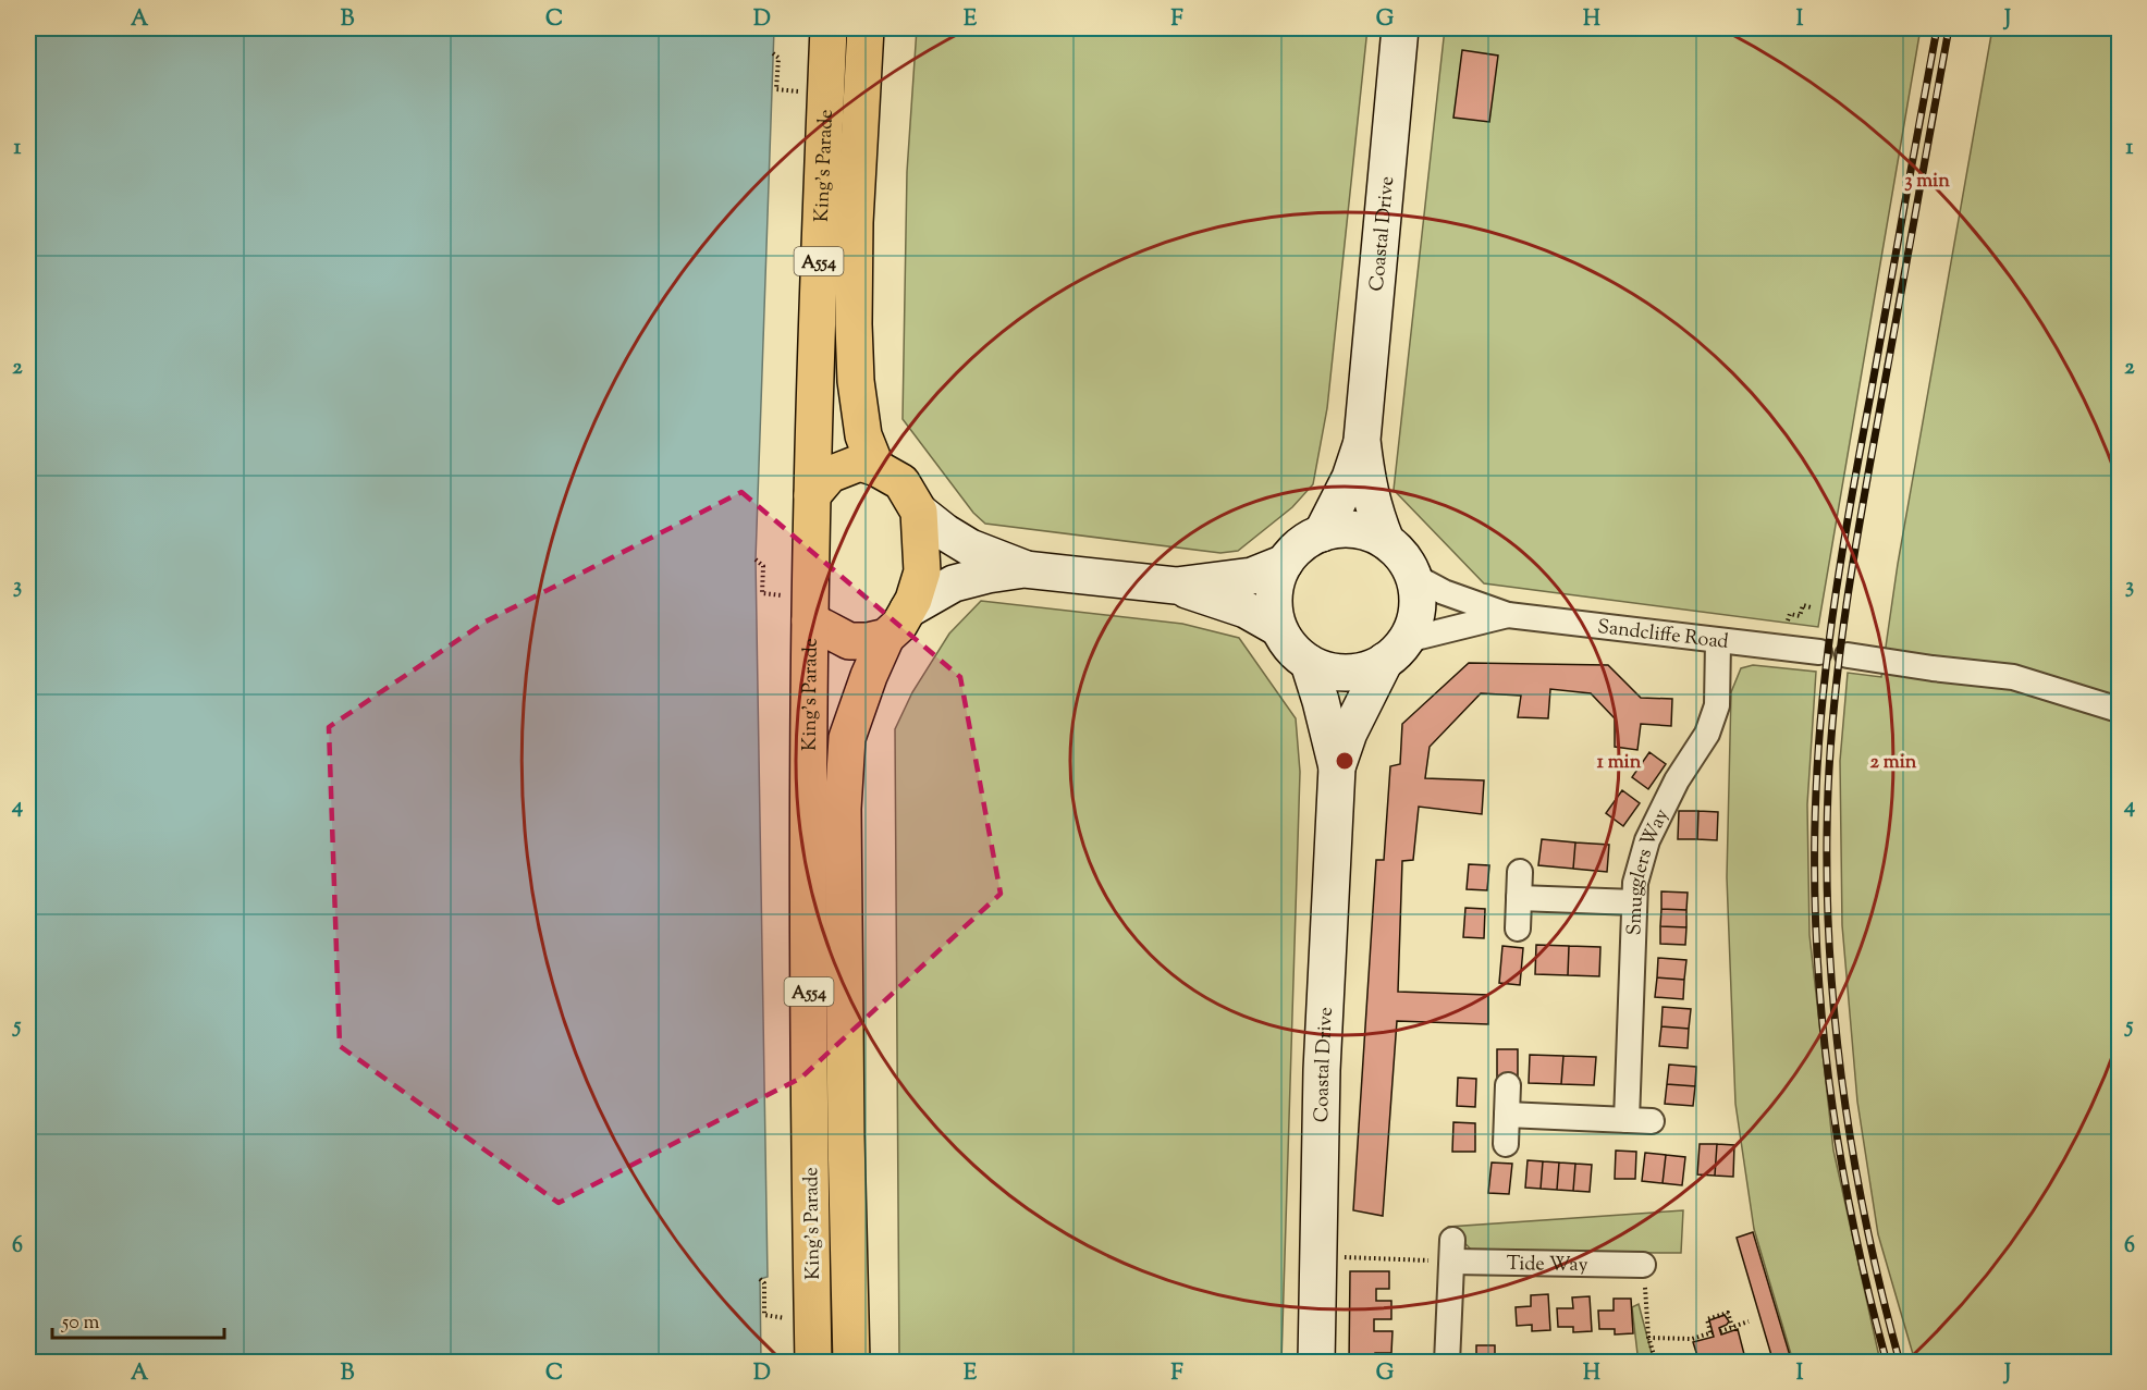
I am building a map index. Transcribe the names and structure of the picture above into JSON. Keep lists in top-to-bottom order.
{
  "streets": {
    "main road": ["King's Parade", "A554"],
    "street": [
      "Coastal Drive",
      "Sandcliffe Road",
      "Smugglers Way",
      "Tide Way"
    ]
  },
  "crossings": [
    ["King's Parade", "A554"],
    ["Coastal Drive", "Sandcliffe Road"],
    ["Sandcliffe Road", "Smugglers Way"]
  ],
  "scale_bar": "50 m",
  "grid": {
    "columns": [
      "A",
      "B",
      "C",
      "D",
      "E",
      "F",
      "G",
      "H",
      "I",
      "J"
    ],
    "rows": [
      "1",
      "2",
      "3",
      "4",
      "5",
      "6"
    ]
  },
  "rings": ["3 min", "1 min", "2 min"]
}
